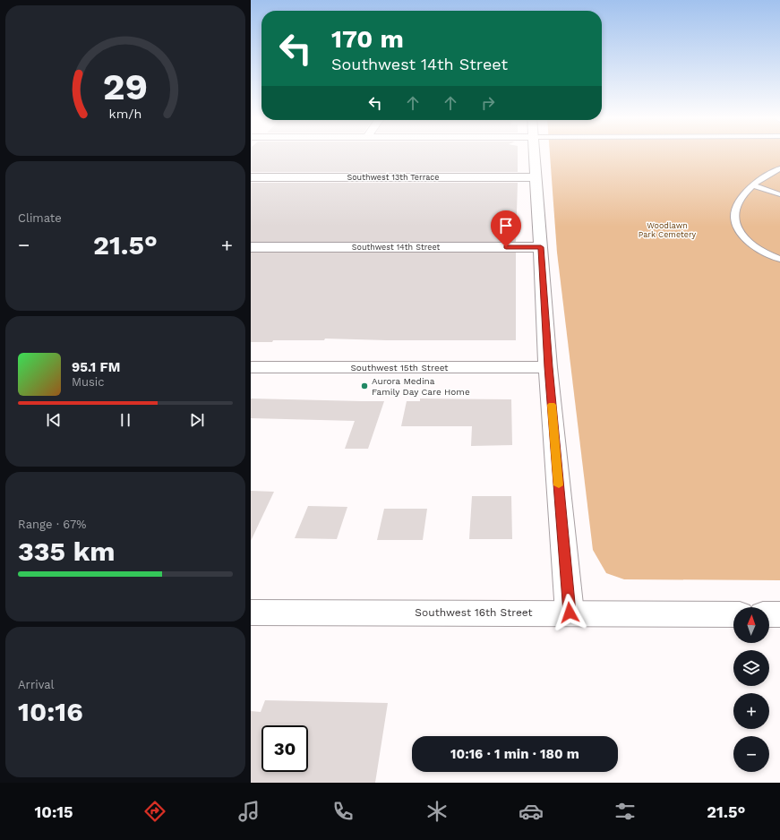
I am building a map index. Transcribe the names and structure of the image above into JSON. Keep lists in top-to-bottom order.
{
  "streets": {
    "street": [
      "Southwest 13th Terrace",
      "Southwest 14th Street",
      "Southwest 15th Street",
      "Southwest 16th Street"
    ]
  },
  "parks": ["Woodlawn Park Cemetery"],
  "places": ["Aurora Medina Family Day Care Home"],
  "north": "top",
  "page": {
    "turn": ["170 m", "Southwest 14th Street"],
    "tile": [
      "Climate",
      ["Range · 67%", "335 km"],
      ["Arrival", "10:16"]
    ],
    "heat": ["−", "21.5°", "+"],
    "song": ["95.1 FM", "Music"],
    "map_buttons": ["+", "−"],
    "limit": "30",
    "trip": "10:16 · 1 min · 180 m",
    "tabs": ["10:15", "21.5°"],
    "gauge": ["29", "km/h"]
  }
}
